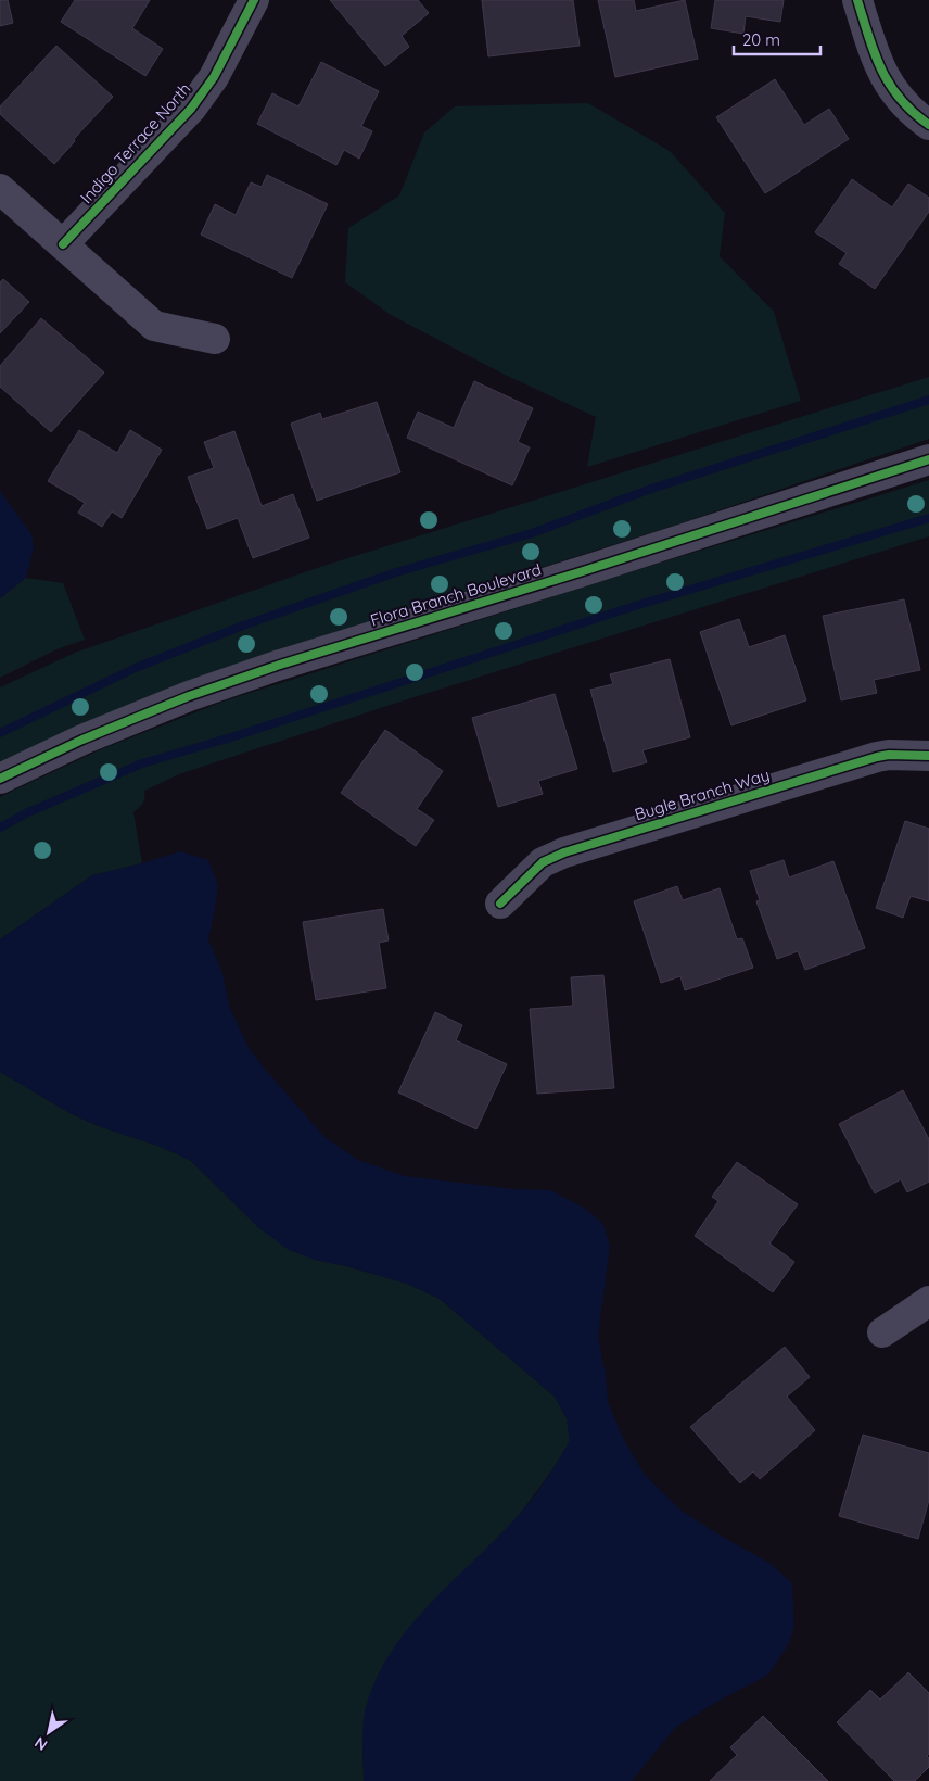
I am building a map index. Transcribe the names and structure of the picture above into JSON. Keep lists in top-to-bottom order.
{
  "streets": {
    "street": ["Indigo Terrace North", "Flora Branch Boulevard", "Bugle Branch Way"]
  },
  "scale_bar": "20 m",
  "north": "bottom left"
}
